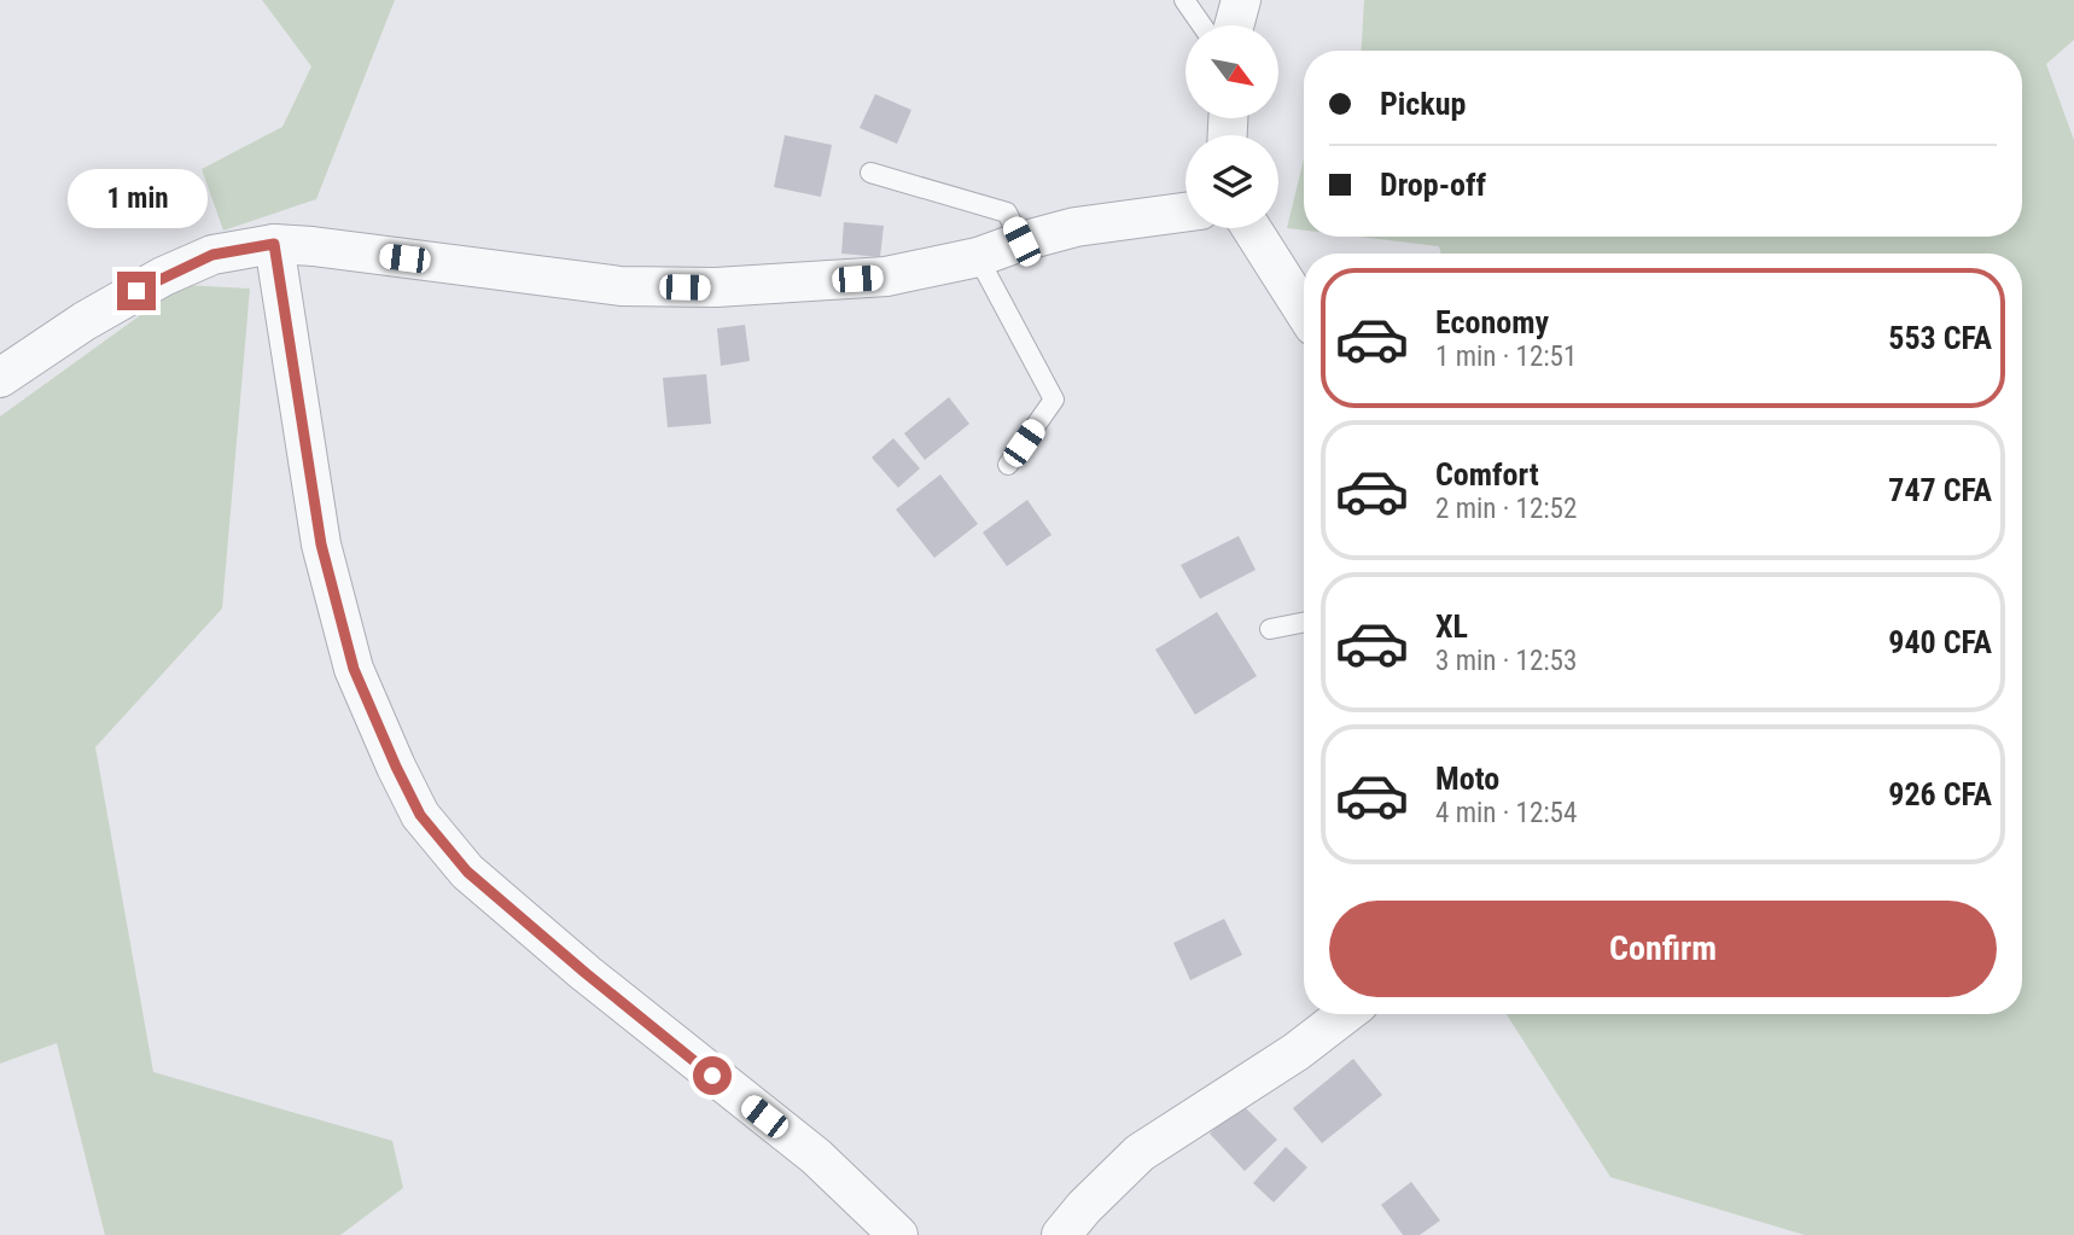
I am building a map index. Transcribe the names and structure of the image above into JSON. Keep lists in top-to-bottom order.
{
  "north": "bottom right",
  "page": {
    "banner": ["Pickup", "Drop-off"],
    "bubble": "1 min",
    "list": [
      {
        "name": "Economy",
        "note": "1 min · 12:51",
        "value": "553 CFA"
      },
      {
        "name": "Comfort",
        "note": "2 min · 12:52",
        "value": "747 CFA"
      },
      {
        "name": "XL",
        "note": "3 min · 12:53",
        "value": "940 CFA"
      },
      {
        "name": "Moto",
        "note": "4 min · 12:54",
        "value": "926 CFA"
      }
    ],
    "buttons": "Confirm"
  }
}
